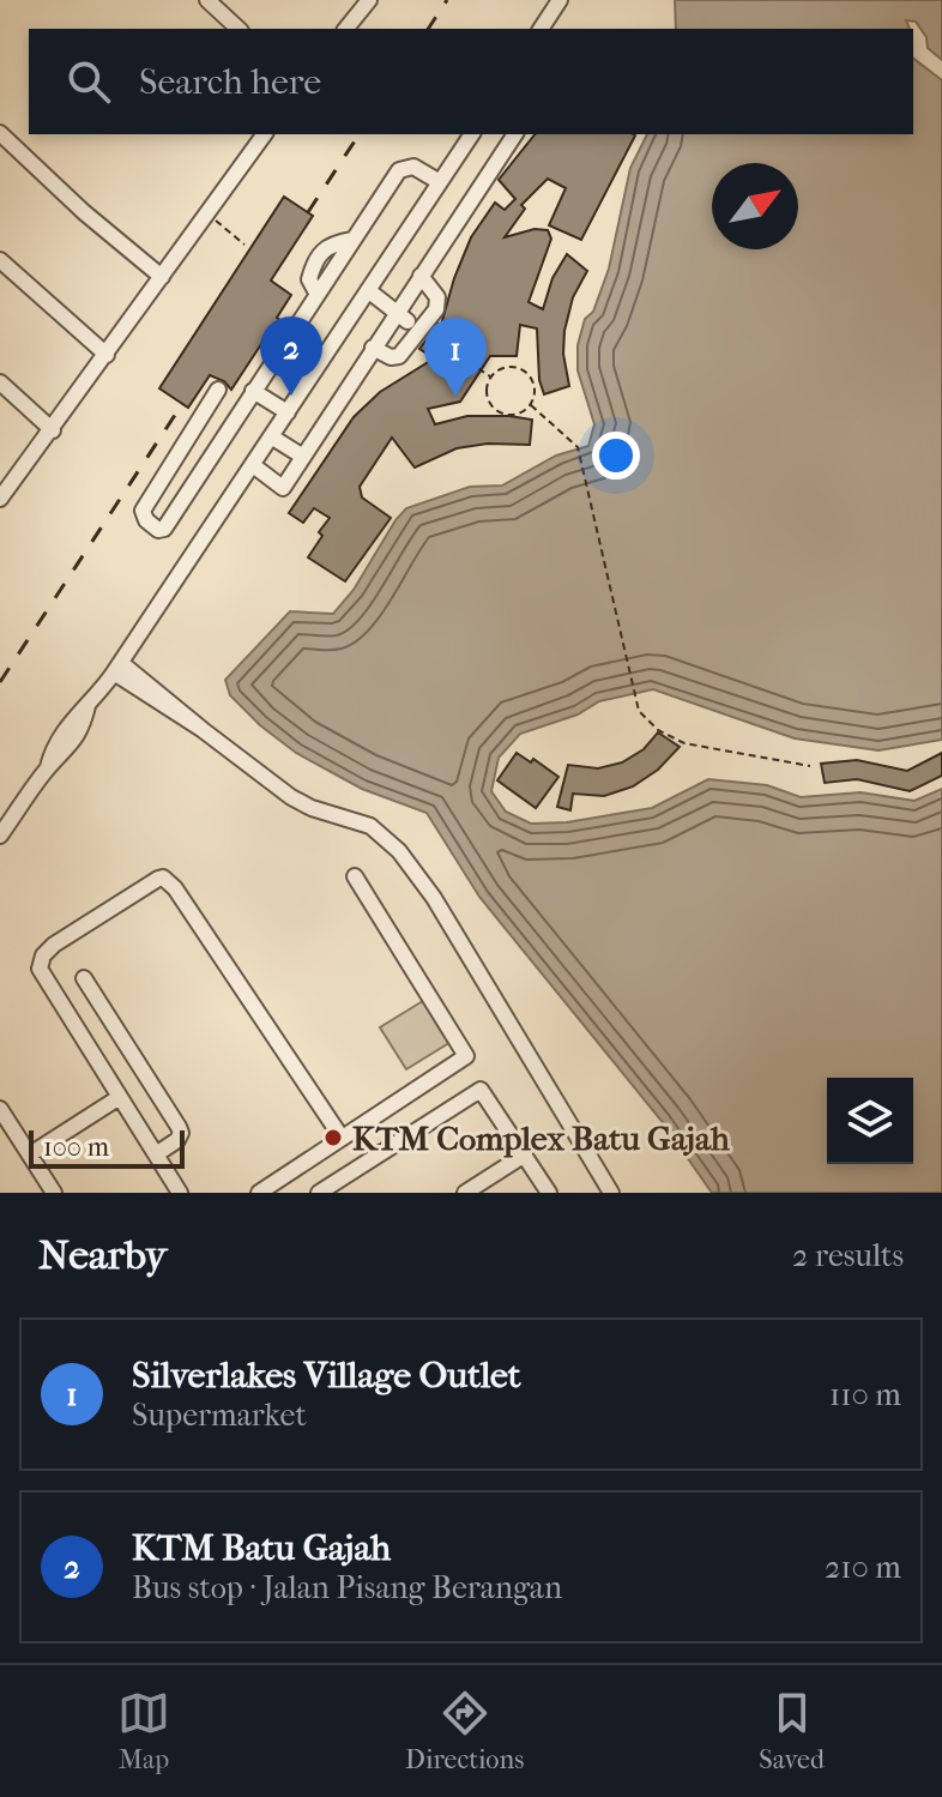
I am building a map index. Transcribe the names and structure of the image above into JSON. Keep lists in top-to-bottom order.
{
  "places": ["KTM Complex Batu Gajah"],
  "scale_bar": "100 m",
  "north": "top right",
  "page": {
    "search": "Search here",
    "pins": ["2", "1"],
    "scale": "100 m",
    "heading": ["Nearby", "2 results"],
    "list": [
      {
        "mark": "1",
        "name": "Silverlakes Village Outlet",
        "note": "Supermarket",
        "value": "110 m"
      },
      {
        "mark": "2",
        "name": "KTM Batu Gajah",
        "note": "Bus stop · Jalan Pisang Berangan",
        "value": "210 m"
      }
    ],
    "nav": ["Map", "Directions", "Saved"]
  }
}
